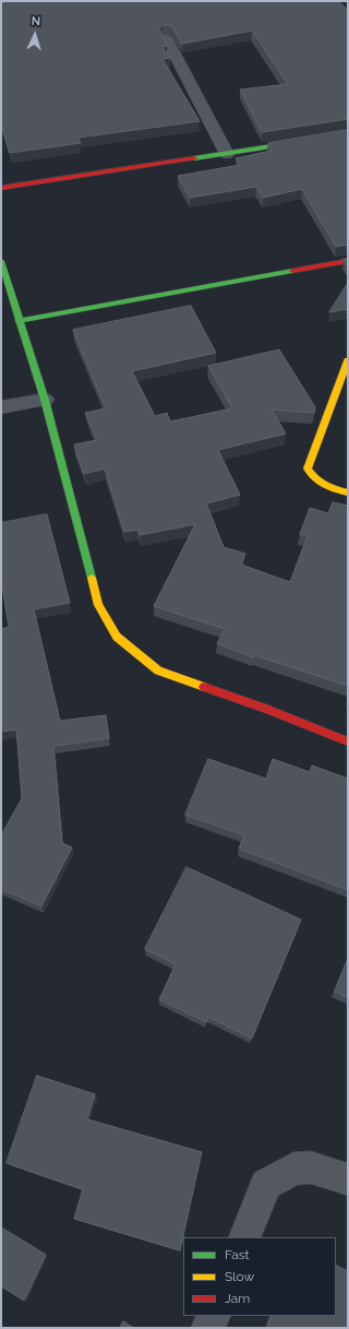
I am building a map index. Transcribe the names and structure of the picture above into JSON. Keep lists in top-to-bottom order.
{
  "legend": ["Fast", "Slow", "Jam"],
  "north": "top"
}
